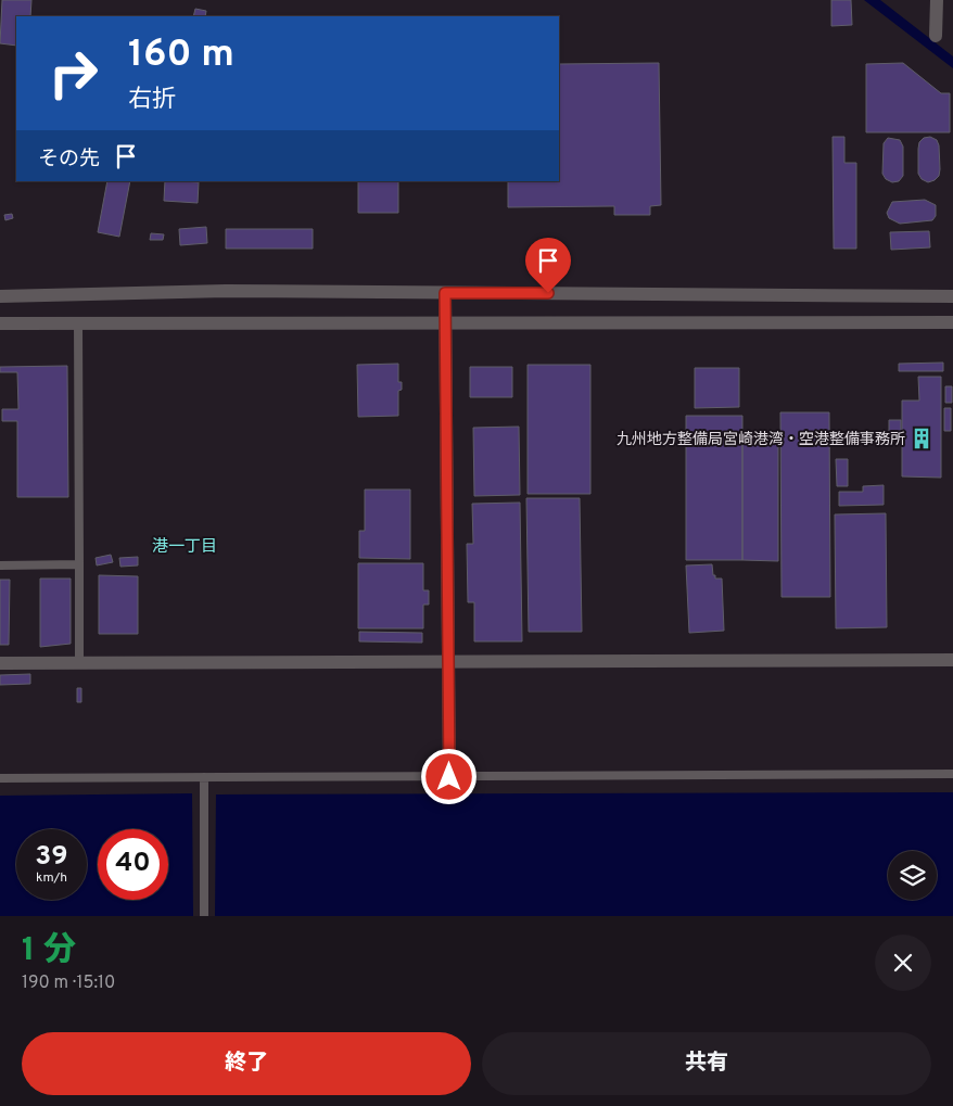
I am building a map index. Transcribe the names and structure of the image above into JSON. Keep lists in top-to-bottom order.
{
  "districts": ["港一丁目"],
  "places": {
    "building": ["九州地方整備局宮崎港湾・空港整備事務所"]
  },
  "page": {
    "turn": ["160 m", "右折"],
    "then": "その先",
    "speed": "39 km/h",
    "limit": "40",
    "heading": ["1 分", "190 m · 15:10"],
    "buttons": ["終了", "共有"]
  }
}
